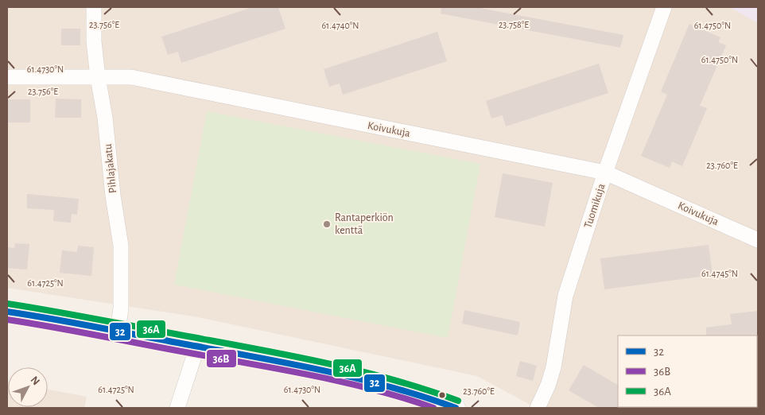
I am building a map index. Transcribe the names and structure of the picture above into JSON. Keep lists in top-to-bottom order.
{
  "streets": {
    "street": ["Koivukuja", "Pihlajakatu", "Tuomikuja"]
  },
  "crossings": [
    ["Koivukuja", "Pihlajakatu"],
    ["Koivukuja", "Tuomikuja"]
  ],
  "places": ["Rantaperkiön kenttä"],
  "lines": ["transit line 36A", "transit line 32", "transit line 36B"],
  "legend": ["32", "36B", "36A"],
  "north": "top right",
  "coordinates": [
    "23.756°E",
    "23.758°E",
    "61.4740°N",
    "61.4750°N",
    "61.4730°N",
    "23.760°E",
    "61.4745°N",
    "61.4725°N"
  ]
}
